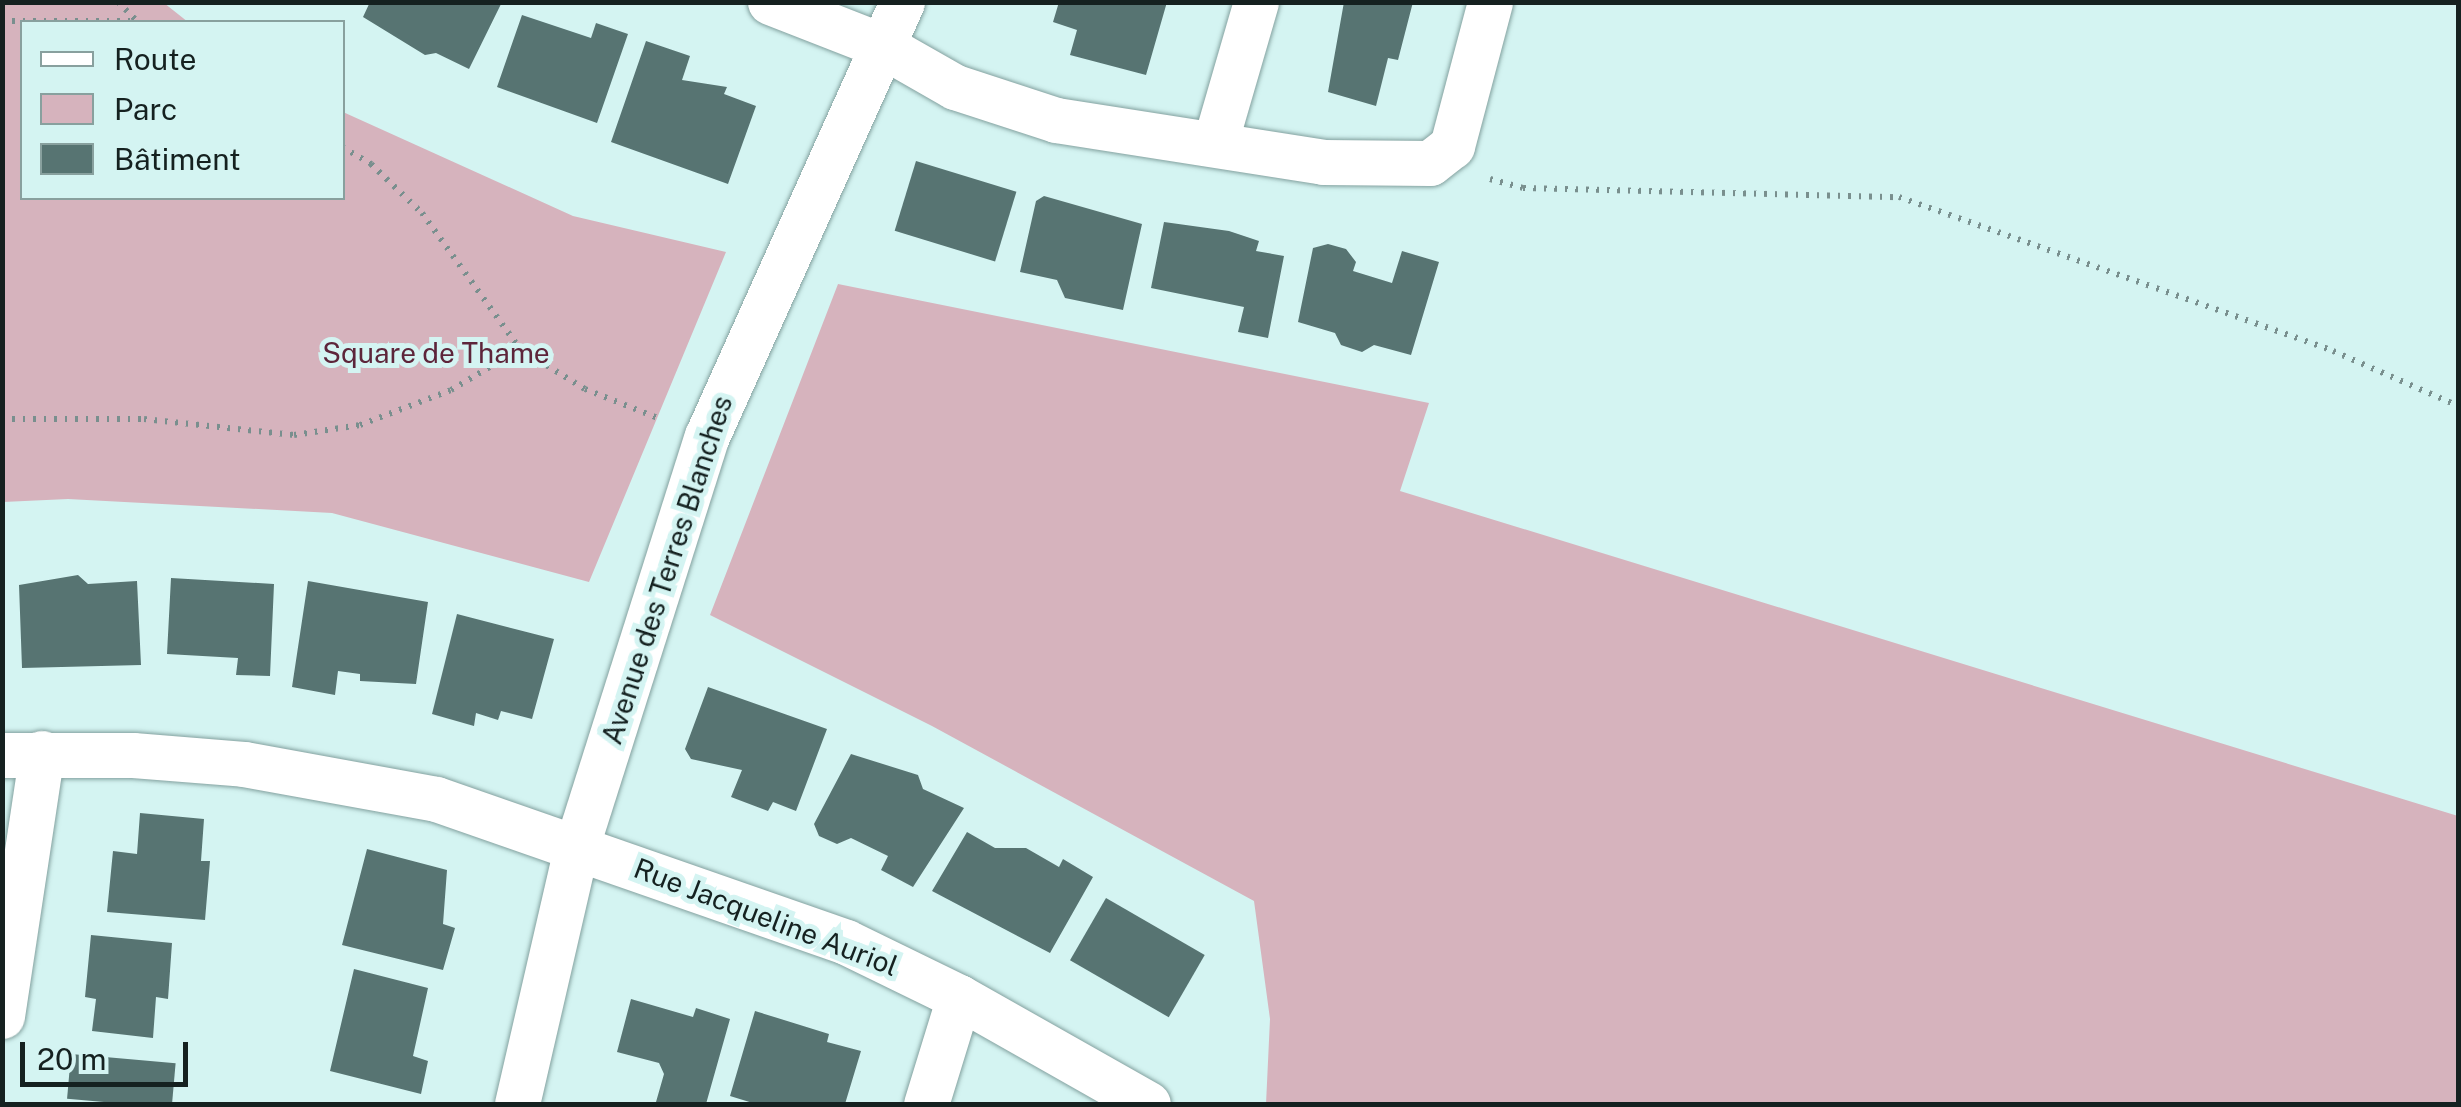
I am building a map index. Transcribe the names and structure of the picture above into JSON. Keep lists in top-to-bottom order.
{
  "streets": {
    "street": ["Avenue des Terres Blanches", "Rue Jacqueline Auriol"]
  },
  "crossings": [
    ["Avenue des Terres Blanches", "Rue Jacqueline Auriol"]
  ],
  "parks": ["Square de Thame"],
  "legend": ["Route", "Parc", "Bâtiment"],
  "scale_bar": "20 m"
}
